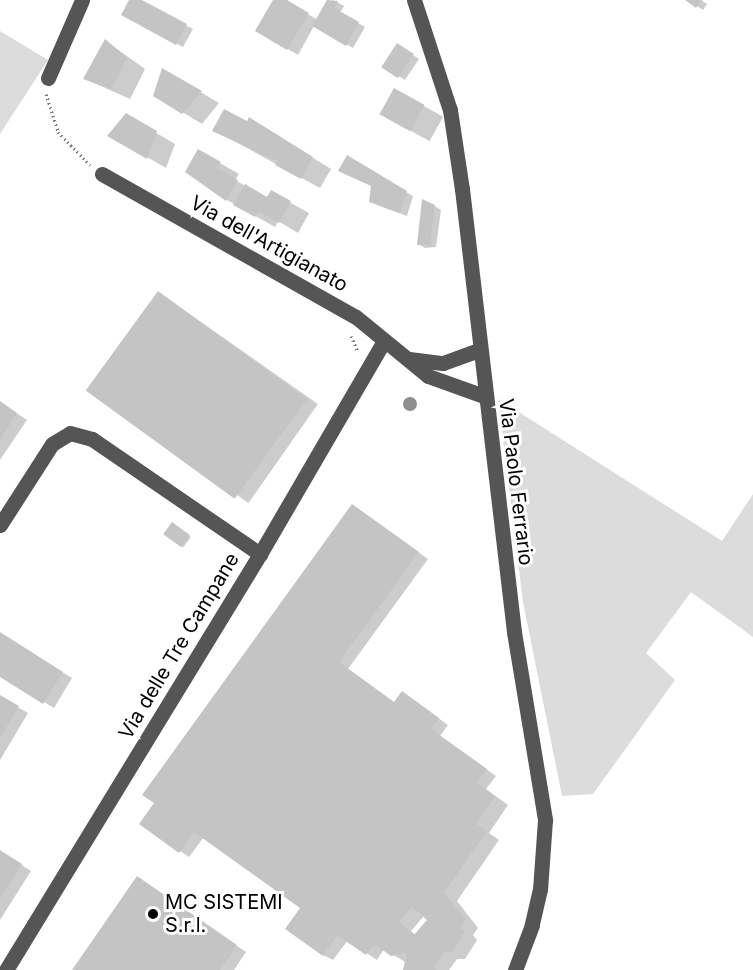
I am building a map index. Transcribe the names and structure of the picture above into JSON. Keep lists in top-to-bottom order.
{
  "streets": {
    "street": ["Via dell'Artigianato", "Via Paolo Ferrario", "Via delle Tre Campane"]
  },
  "crossings": [
    ["Via dell'Artigianato", "Via Paolo Ferrario"],
    ["Via dell'Artigianato", "Via delle Tre Campane"]
  ],
  "places": ["MC SISTEMI S.r.l."]
}
